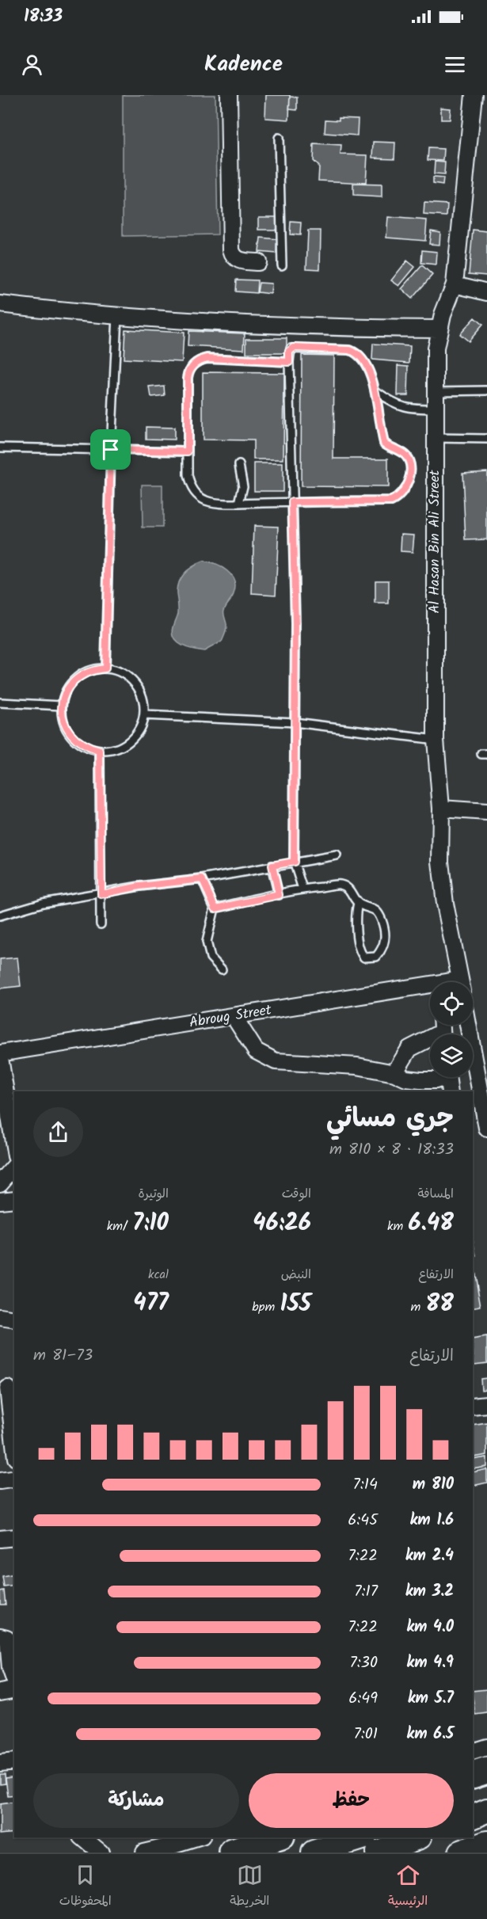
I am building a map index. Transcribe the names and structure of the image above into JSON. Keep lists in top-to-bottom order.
{
  "streets": {
    "street": ["Al Hasan Bin Ali Street", "Abroug Street"]
  },
  "page": {
    "status": "18:33",
    "header": "Kadence",
    "heading": ["جري مسائي", "18:33 · 8 × 810 m"],
    "stats": [
      ["المسافة", "6.48 km"],
      ["الوقت", "46:26"],
      ["الوتيرة", "7:10 /km"],
      ["الارتفاع", "88 m"],
      ["النبض", "155 bpm"],
      ["kcal", "477"]
    ],
    "chart": ["الارتفاع", "73–81 m"],
    "list": [
      {
        "name": "810 m",
        "note": "7:14"
      },
      {
        "name": "1.6 km",
        "note": "6:45"
      },
      {
        "name": "2.4 km",
        "note": "7:22"
      },
      {
        "name": "3.2 km",
        "note": "7:17"
      },
      {
        "name": "4.0 km",
        "note": "7:22"
      },
      {
        "name": "4.9 km",
        "note": "7:30"
      },
      {
        "name": "5.7 km",
        "note": "6:49"
      },
      {
        "name": "6.5 km",
        "note": "7:01"
      }
    ],
    "buttons": ["حفظ", "مشاركة"],
    "tabs": ["الرئيسية", "الخريطة", "المحفوظات"]
  }
}
